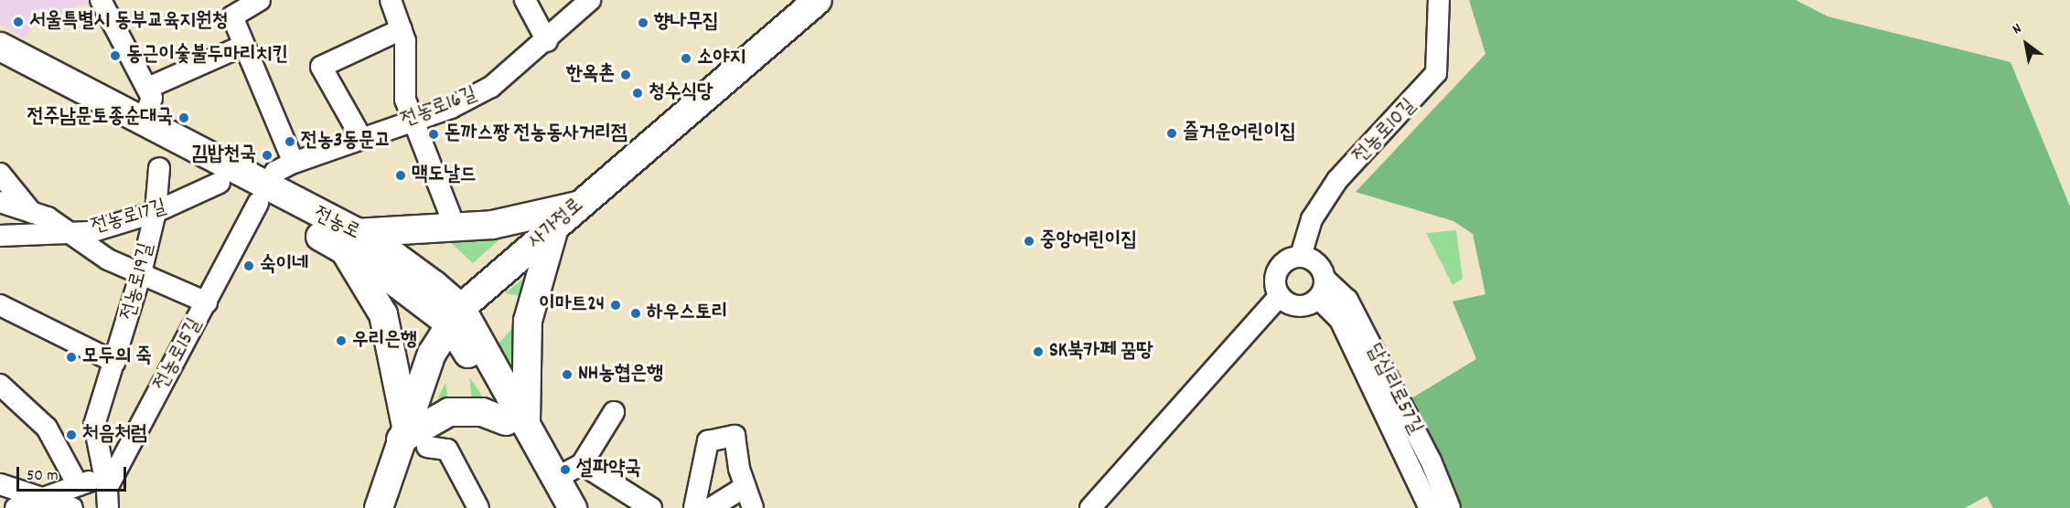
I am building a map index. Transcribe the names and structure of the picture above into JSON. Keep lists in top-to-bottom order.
{
  "streets": {
    "main road": ["전농로", "사가정로"],
    "street": [
      "전농로16길",
      "전농로10길",
      "전농로17길",
      "전농로19길",
      "전농로15길",
      "답십리로57길"
    ]
  },
  "crossings": [
    ["전농로16길", "전농로"],
    ["전농로16길", "전농로15길"],
    ["전농로10길", "답십리로57길"],
    ["전농로17길", "전농로"],
    ["전농로17길", "전농로19길"],
    ["전농로", "사가정로"],
    ["전농로", "전농로15길"],
    ["전농로19길", "전농로15길"]
  ],
  "places": [
    "서울특별시 동부교육지원청",
    "향나무집",
    "동근이숯불두마리치킨",
    "소야지",
    "한옥촌",
    "청수식당",
    "전주남문토종순대국",
    "즐거운어린이집",
    "돈까스짱 전농동사거리점",
    "전농3동문고",
    "김밥천국",
    "맥도날드",
    "중앙어린이집",
    "숙이네",
    "이마트24",
    "하우스토리",
    "우리은행",
    "SK북카페 꿈땅",
    "모두의 죽",
    "NH농협은행",
    "처음처럼",
    "설파약국"
  ],
  "scale_bar": "50 m",
  "north": "top left"
}
